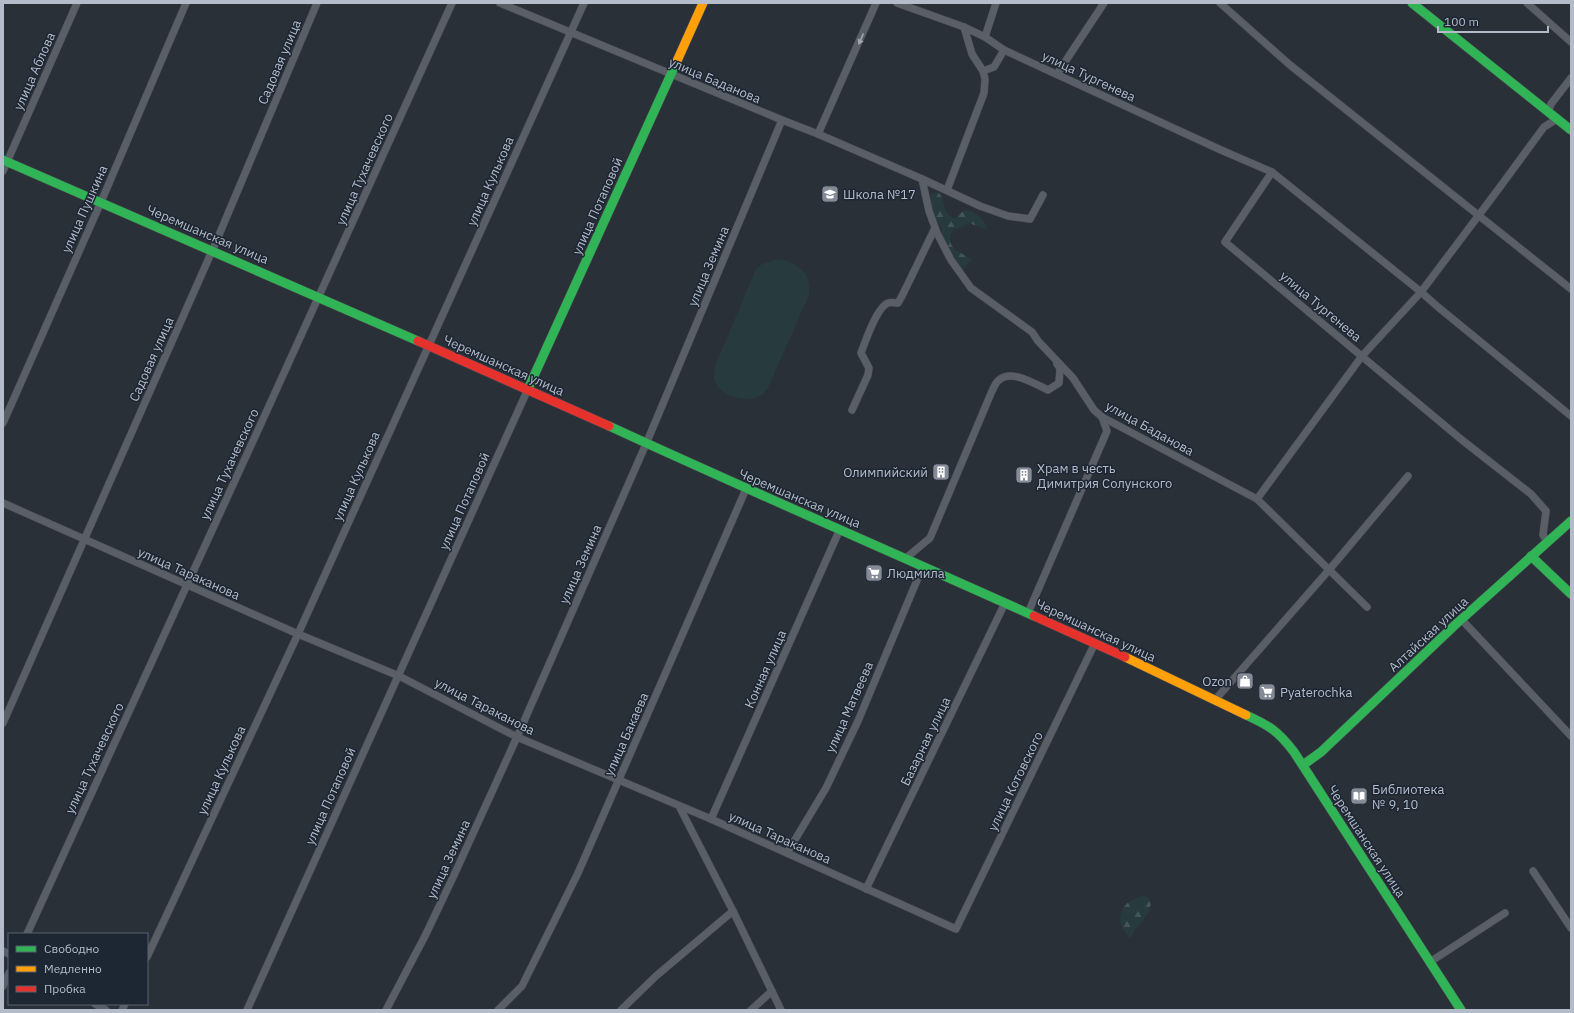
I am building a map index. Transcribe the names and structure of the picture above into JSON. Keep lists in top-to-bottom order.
{
  "streets": {
    "main road": ["улица Потаповой", "Черемшанская улица", "Алтайская улица"],
    "street": [
      "Садовая улица",
      "улица Аблова",
      "улица Тургенева",
      "улица Баданова",
      "улица Тухачевского",
      "улица Кулькова",
      "улица Пушкина",
      "улица Земина",
      "улица Тараканова",
      "Конная улица",
      "улица Матвеева",
      "улица Бакаева",
      "Базарная улица",
      "улица Котовского"
    ]
  },
  "crossings": [
    ["Садовая улица", "Черемшанская улица"],
    ["Садовая улица", "улица Тараканова"],
    ["улица Аблова", "Черемшанская улица"],
    ["улица Баданова", "улица Кулькова"],
    ["улица Баданова", "улица Потаповой"],
    ["улица Баданова", "улица Земина"],
    ["улица Тухачевского", "Черемшанская улица"],
    ["улица Тухачевского", "улица Тараканова"],
    ["улица Кулькова", "Черемшанская улица"],
    ["улица Кулькова", "улица Тараканова"],
    ["улица Потаповой", "Черемшанская улица"],
    ["улица Потаповой", "улица Тараканова"],
    ["улица Пушкина", "Черемшанская улица"],
    ["Черемшанская улица", "улица Земина"],
    ["Черемшанская улица", "Алтайская улица"],
    ["Черемшанская улица", "Конная улица"],
    ["Черемшанская улица", "улица Матвеева"],
    ["Черемшанская улица", "улица Бакаева"],
    ["Черемшанская улица", "Базарная улица"],
    ["Черемшанская улица", "улица Котовского"],
    ["улица Земина", "улица Тараканова"],
    ["улица Тараканова", "Конная улица"],
    ["улица Тараканова", "улица Матвеева"],
    ["улица Тараканова", "улица Бакаева"],
    ["улица Тараканова", "Базарная улица"],
    ["улица Тараканова", "улица Котовского"]
  ],
  "places": {
    "school or university": ["Школа №17"],
    "building": ["Олимпийский", "Храм в честь Димитрия Солунского"],
    "supermarket": ["Людмила", "Pyaterochka"],
    "shop": ["Ozon"],
    "library": ["Библиотека № 9, 10"]
  },
  "legend": ["Свободно", "Медленно", "Пробка"],
  "scale_bar": "100 m"
}
